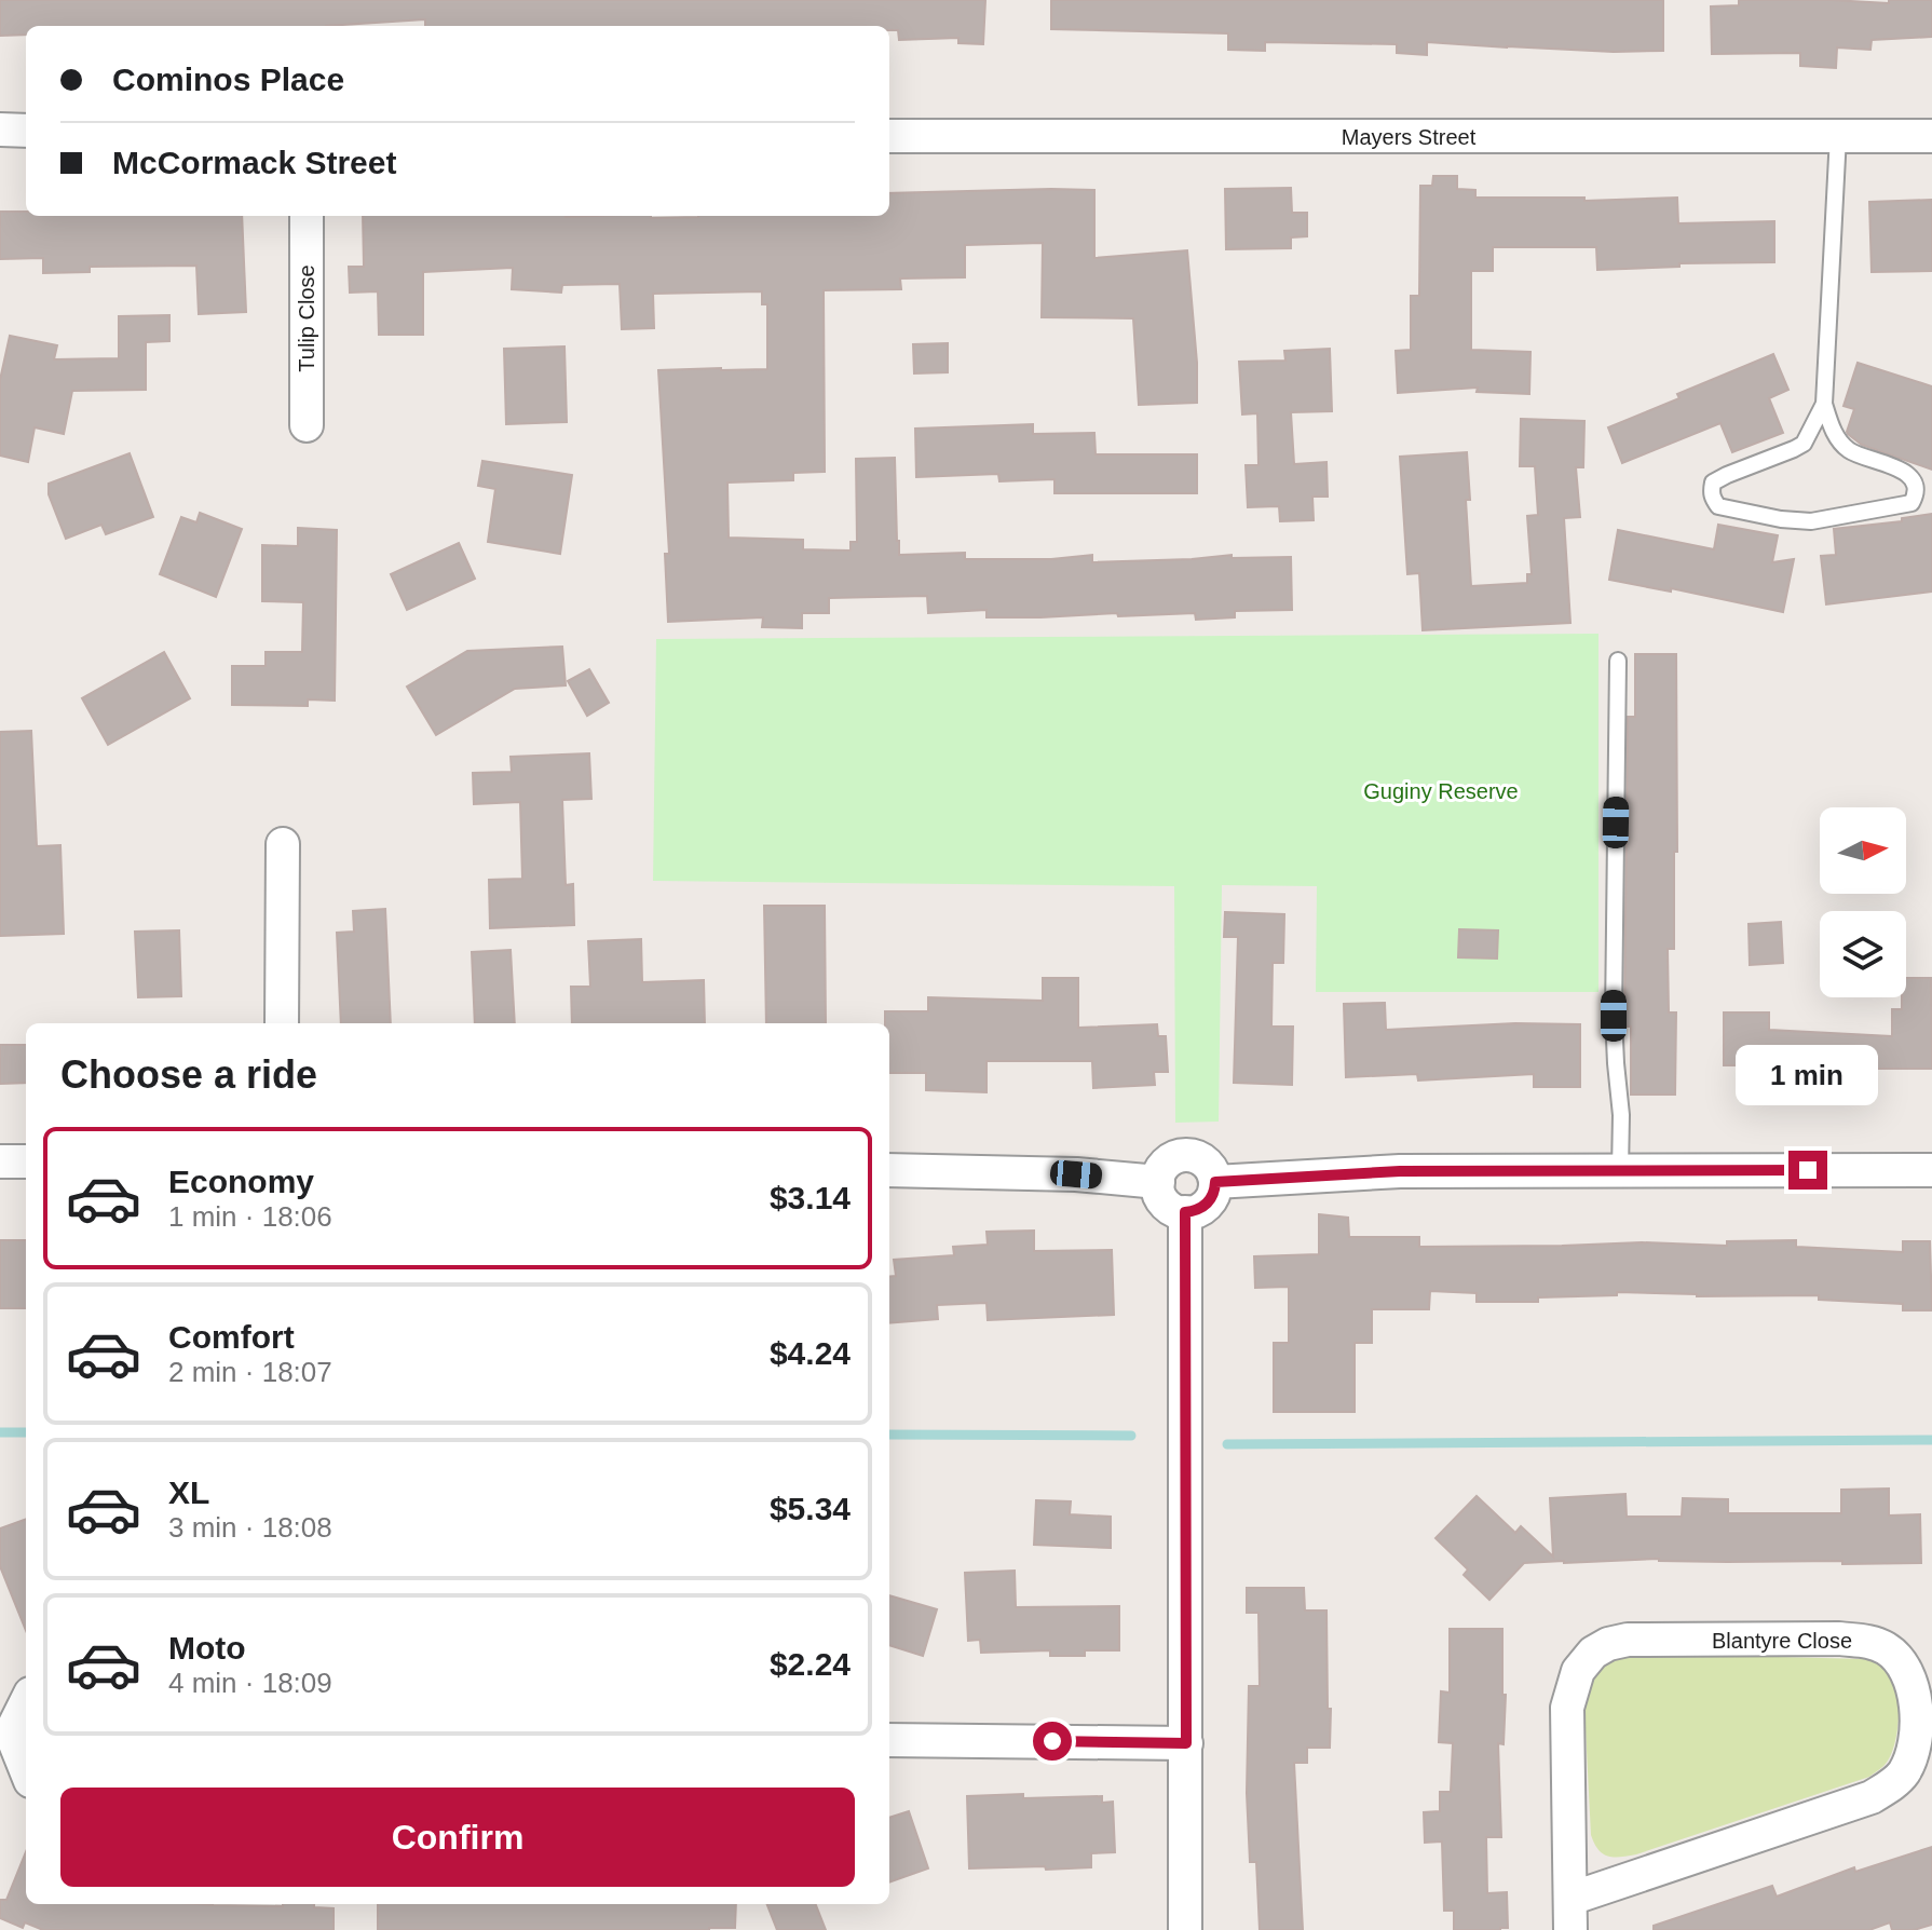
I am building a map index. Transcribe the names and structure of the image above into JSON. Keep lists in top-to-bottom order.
{
  "streets": {
    "street": ["Mayers Street", "Tulip Close", "Blantyre Close"]
  },
  "parks": ["Guginy Reserve"],
  "north": "right",
  "page": {
    "banner": ["Cominos Place", "McCormack Street"],
    "heading": "Choose a ride",
    "bubble": "1 min",
    "list": [
      {
        "name": "Economy",
        "note": "1 min · 18:06",
        "value": "$3.14"
      },
      {
        "name": "Comfort",
        "note": "2 min · 18:07",
        "value": "$4.24"
      },
      {
        "name": "XL",
        "note": "3 min · 18:08",
        "value": "$5.34"
      },
      {
        "name": "Moto",
        "note": "4 min · 18:09",
        "value": "$2.24"
      }
    ],
    "buttons": "Confirm"
  }
}
